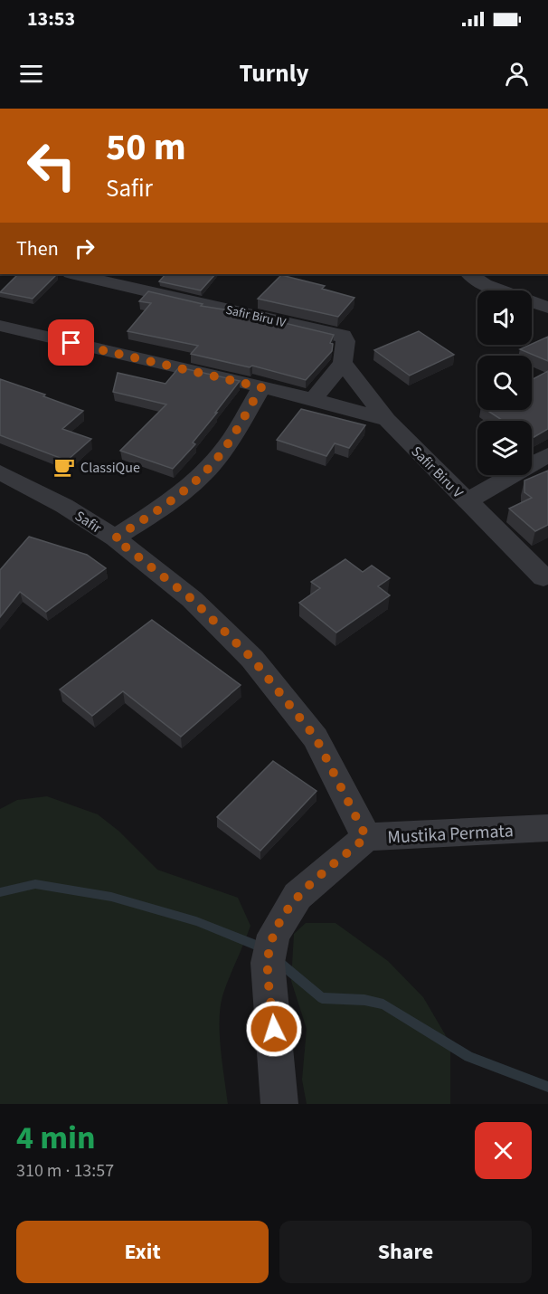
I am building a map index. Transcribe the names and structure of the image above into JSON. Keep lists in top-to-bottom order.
{
  "streets": {
    "street": [
      "Safir Biru IV",
      "Safir Biru V",
      "Safir",
      "Mustika Permata"
    ]
  },
  "crossings": [
    ["Safir", "Mustika Permata"]
  ],
  "places": {
    "cafe": ["ClassiQue"]
  },
  "page": {
    "status": "13:53",
    "header": "Turnly",
    "turn": ["50 m", "Safir"],
    "then": "Then",
    "heading": ["4 min", "310 m · 13:57"],
    "buttons": ["Exit", "Share"]
  }
}
